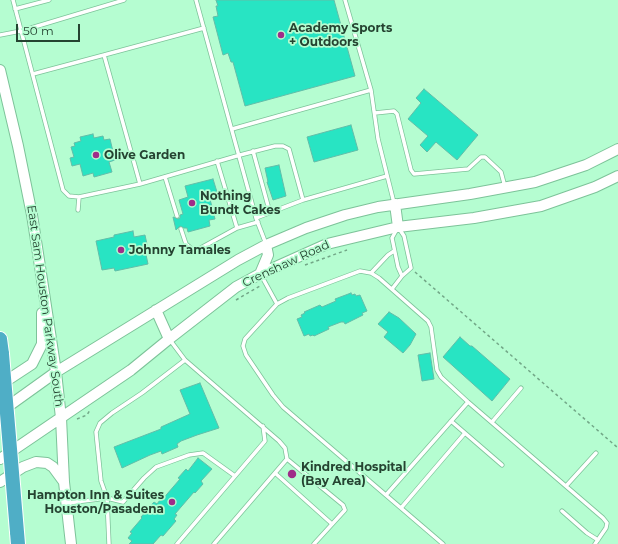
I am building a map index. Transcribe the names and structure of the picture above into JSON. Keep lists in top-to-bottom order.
{
  "streets": {
    "main road": ["Crenshaw Road", "East Sam Houston Parkway South"]
  },
  "crossings": [
    ["Crenshaw Road", "East Sam Houston Parkway South"]
  ],
  "places": [
    "Academy Sports + Outdoors",
    "Olive Garden",
    "Nothing Bundt Cakes",
    "Johnny Tamales",
    "Kindred Hospital (Bay Area)",
    "Hampton Inn & Suites Houston/Pasadena"
  ],
  "scale_bar": "50 m"
}
